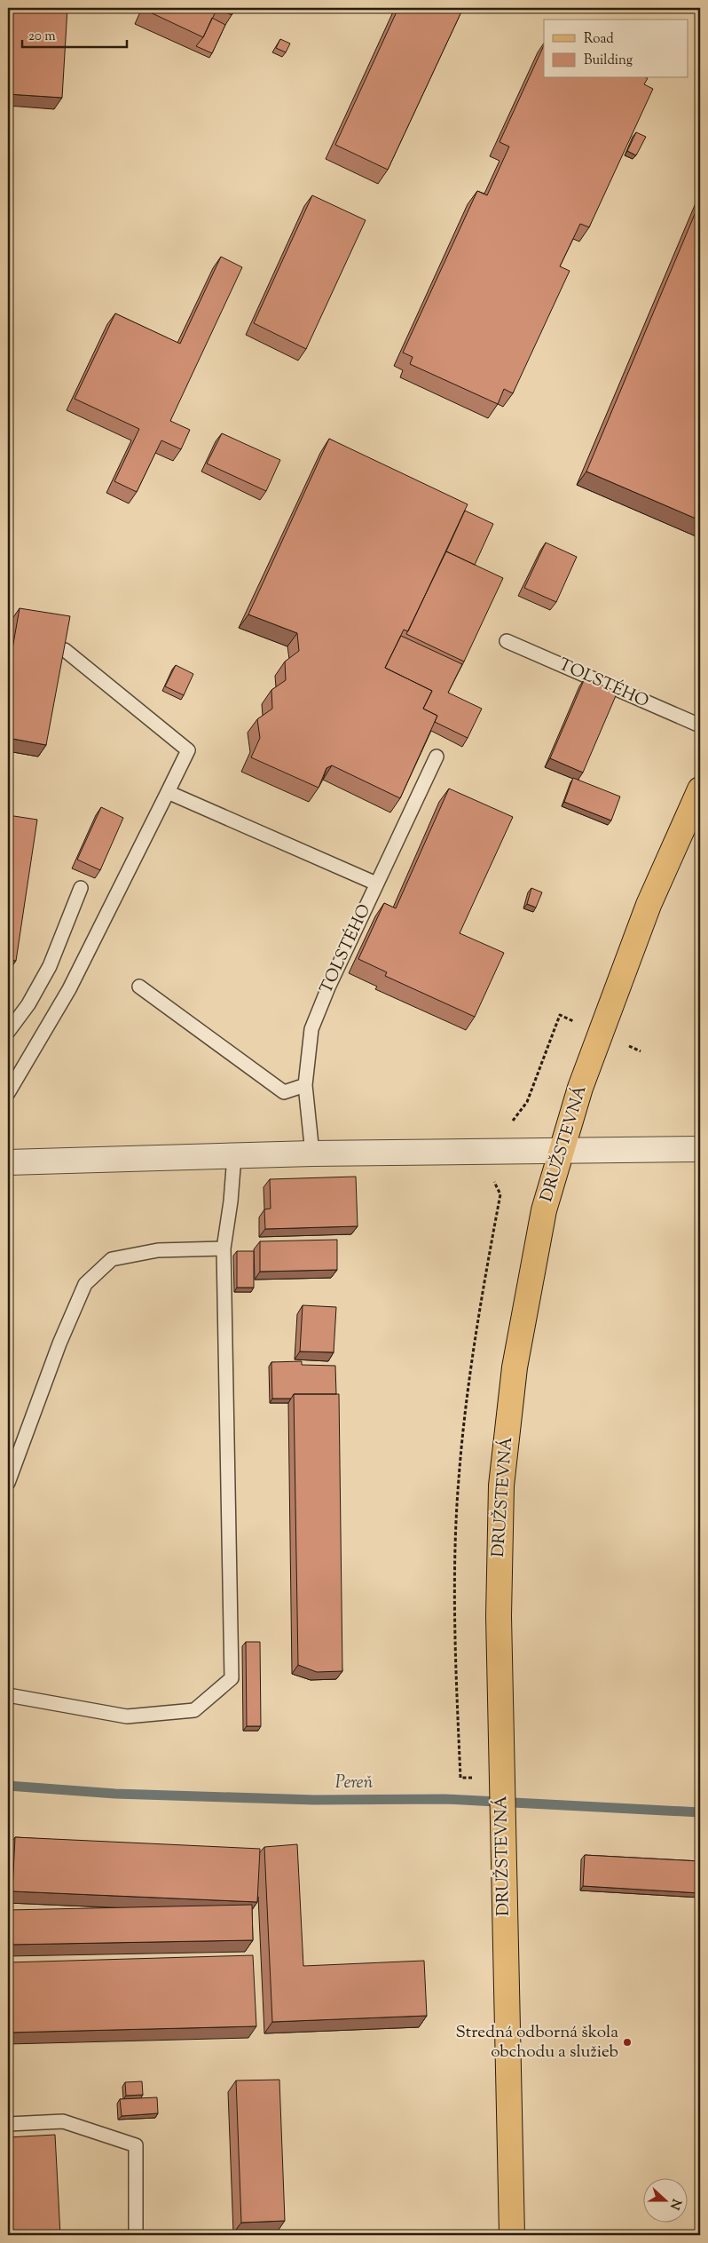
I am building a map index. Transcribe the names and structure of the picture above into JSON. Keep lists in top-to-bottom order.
{
  "streets": {
    "main road": ["DRUŽSTEVNÁ"],
    "lane": ["TOLSTÉHO"]
  },
  "water": ["Pereň"],
  "places": ["Stredná odborná škola obchodu a služieb"],
  "legend": ["Road", "Building"],
  "scale_bar": "20 m",
  "north": "right"
}
